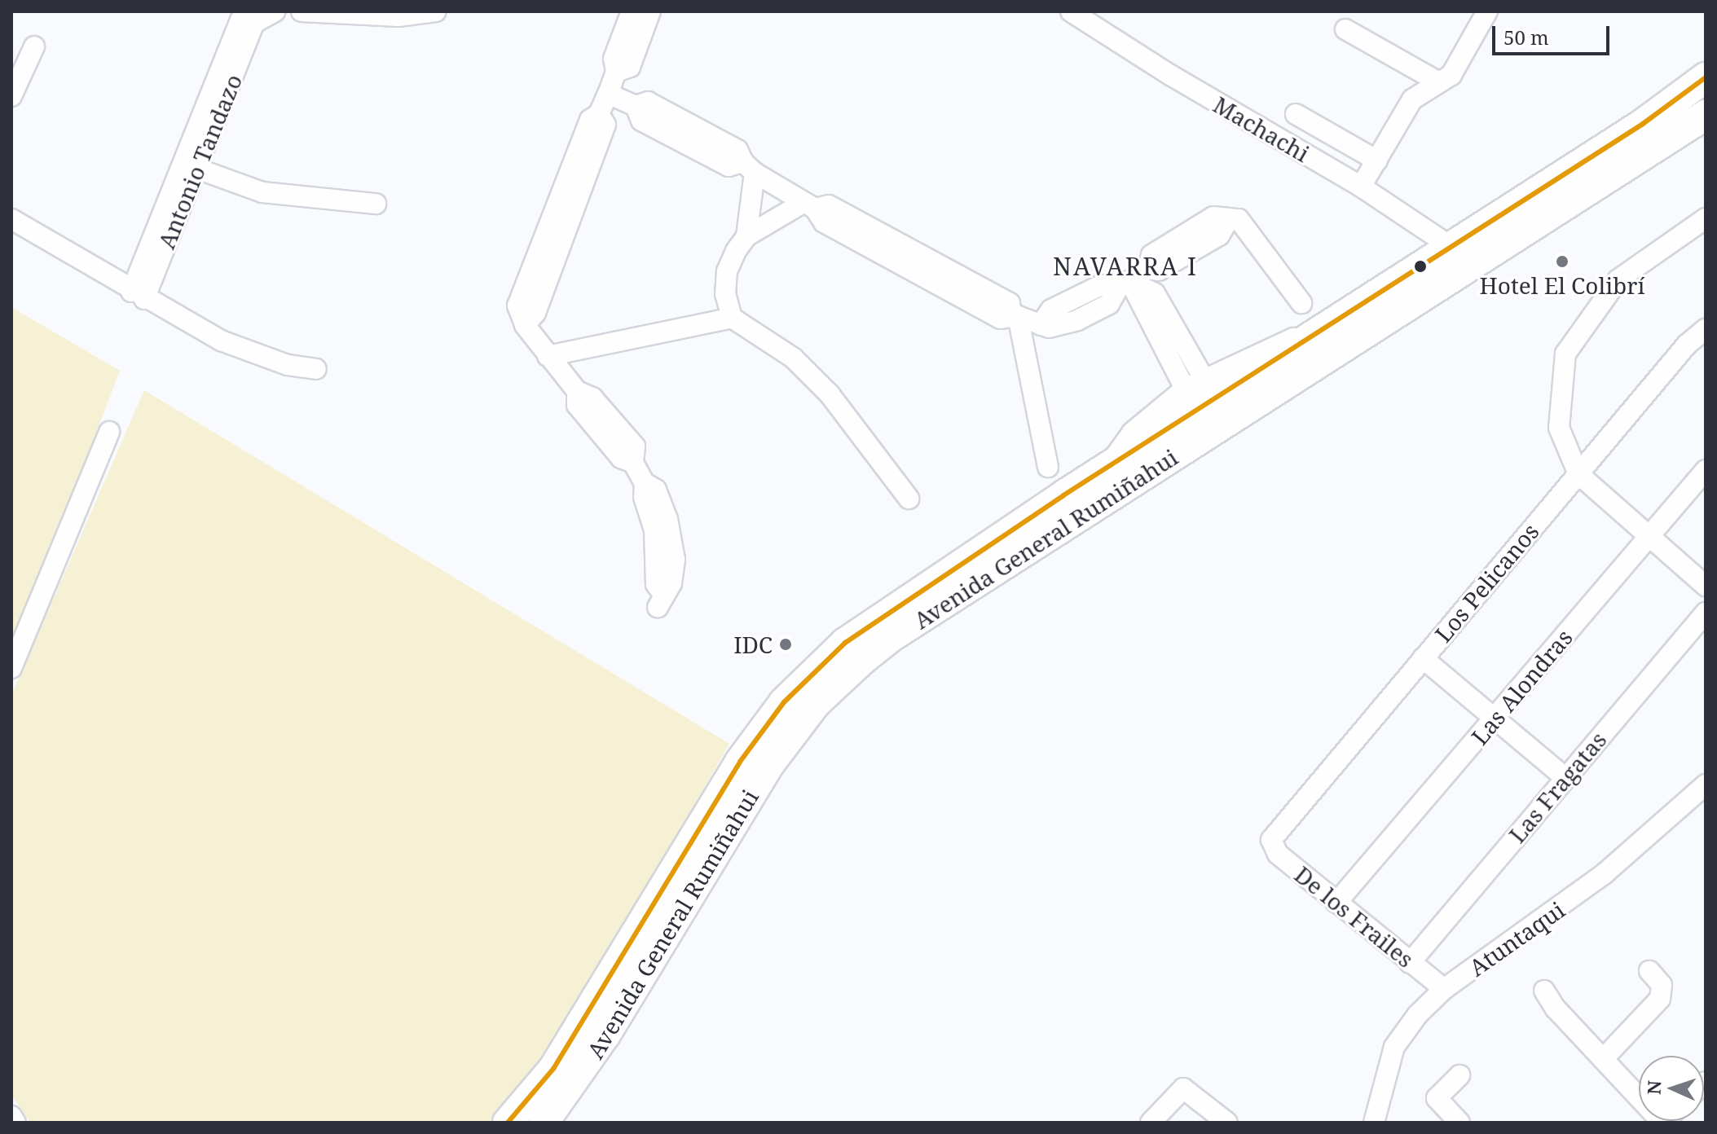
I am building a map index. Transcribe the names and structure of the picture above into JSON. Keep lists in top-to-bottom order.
{
  "streets": {
    "highway": ["Avenida General Rumiñahui"],
    "street": [
      "Machachi",
      "Antonio Tandazo",
      "Los Pelicanos",
      "Las Alondras",
      "Las Fragatas",
      "De los Frailes",
      "Atuntaqui"
    ]
  },
  "crossings": [
    ["Machachi", "Avenida General Rumiñahui"],
    ["Los Pelicanos", "De los Frailes"],
    ["Las Alondras", "De los Frailes"],
    ["Las Fragatas", "De los Frailes"],
    ["De los Frailes", "Atuntaqui"]
  ],
  "districts": ["NAVARRA I"],
  "places": ["Hotel El Colibrí", "IDC"],
  "scale_bar": "50 m",
  "north": "left"
}
